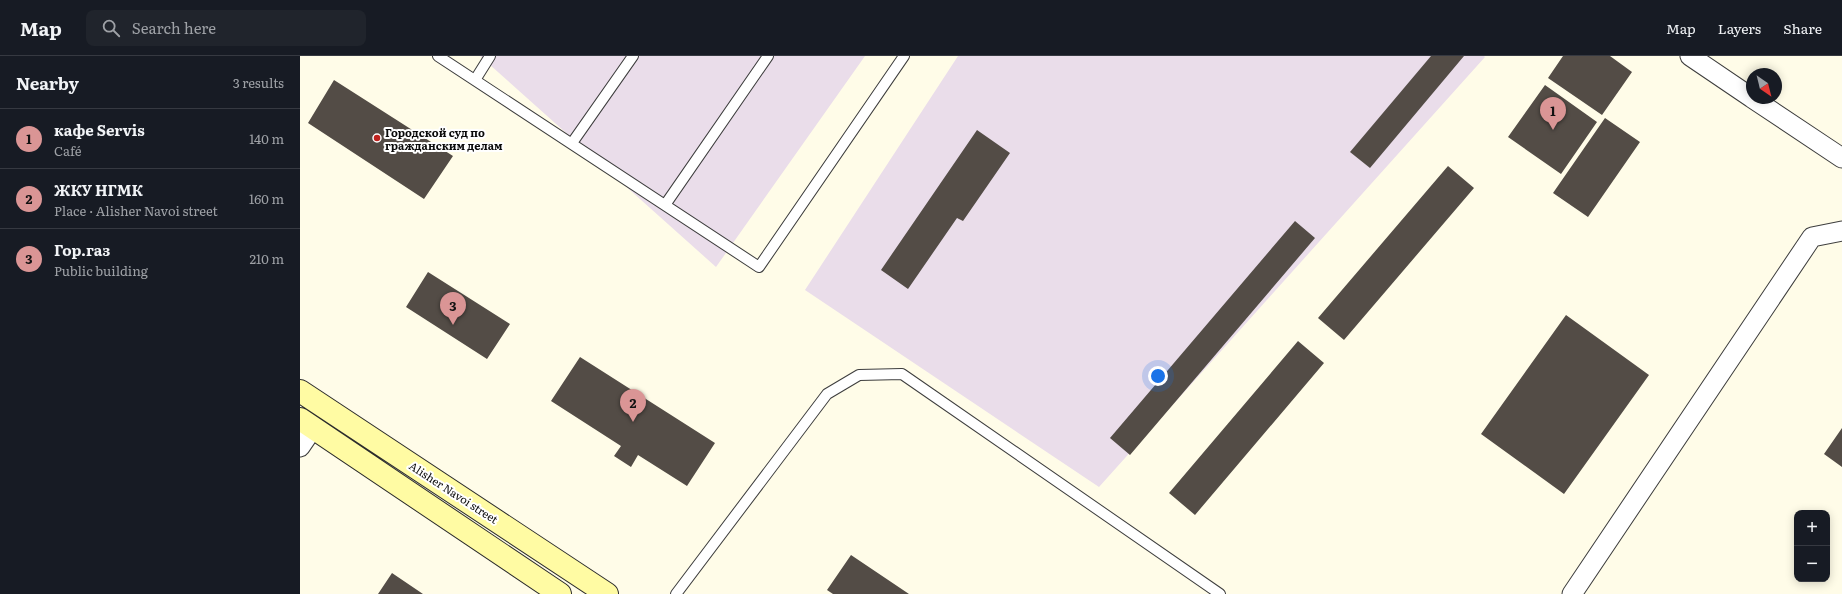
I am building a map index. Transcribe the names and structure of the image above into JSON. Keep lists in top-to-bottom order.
{
  "streets": {
    "main road": ["Alisher Navoi street"]
  },
  "places": ["Городской суд по гражданским делам"],
  "north": "bottom right",
  "page": {
    "header": "Map",
    "search": "Search here",
    "nav": ["Map", "Layers", "Share"],
    "heading": ["Nearby", "3 results"],
    "pins": ["1", "3", "2"],
    "list": [
      {
        "mark": "1",
        "name": "кафе Servis",
        "note": "Café",
        "value": "140 m"
      },
      {
        "mark": "2",
        "name": "ЖКУ НГМК",
        "note": "Place · Alisher Navoi street",
        "value": "160 m"
      },
      {
        "mark": "3",
        "name": "Гор.газ",
        "note": "Public building",
        "value": "210 m"
      }
    ],
    "map_buttons": ["+", "−"]
  }
}
